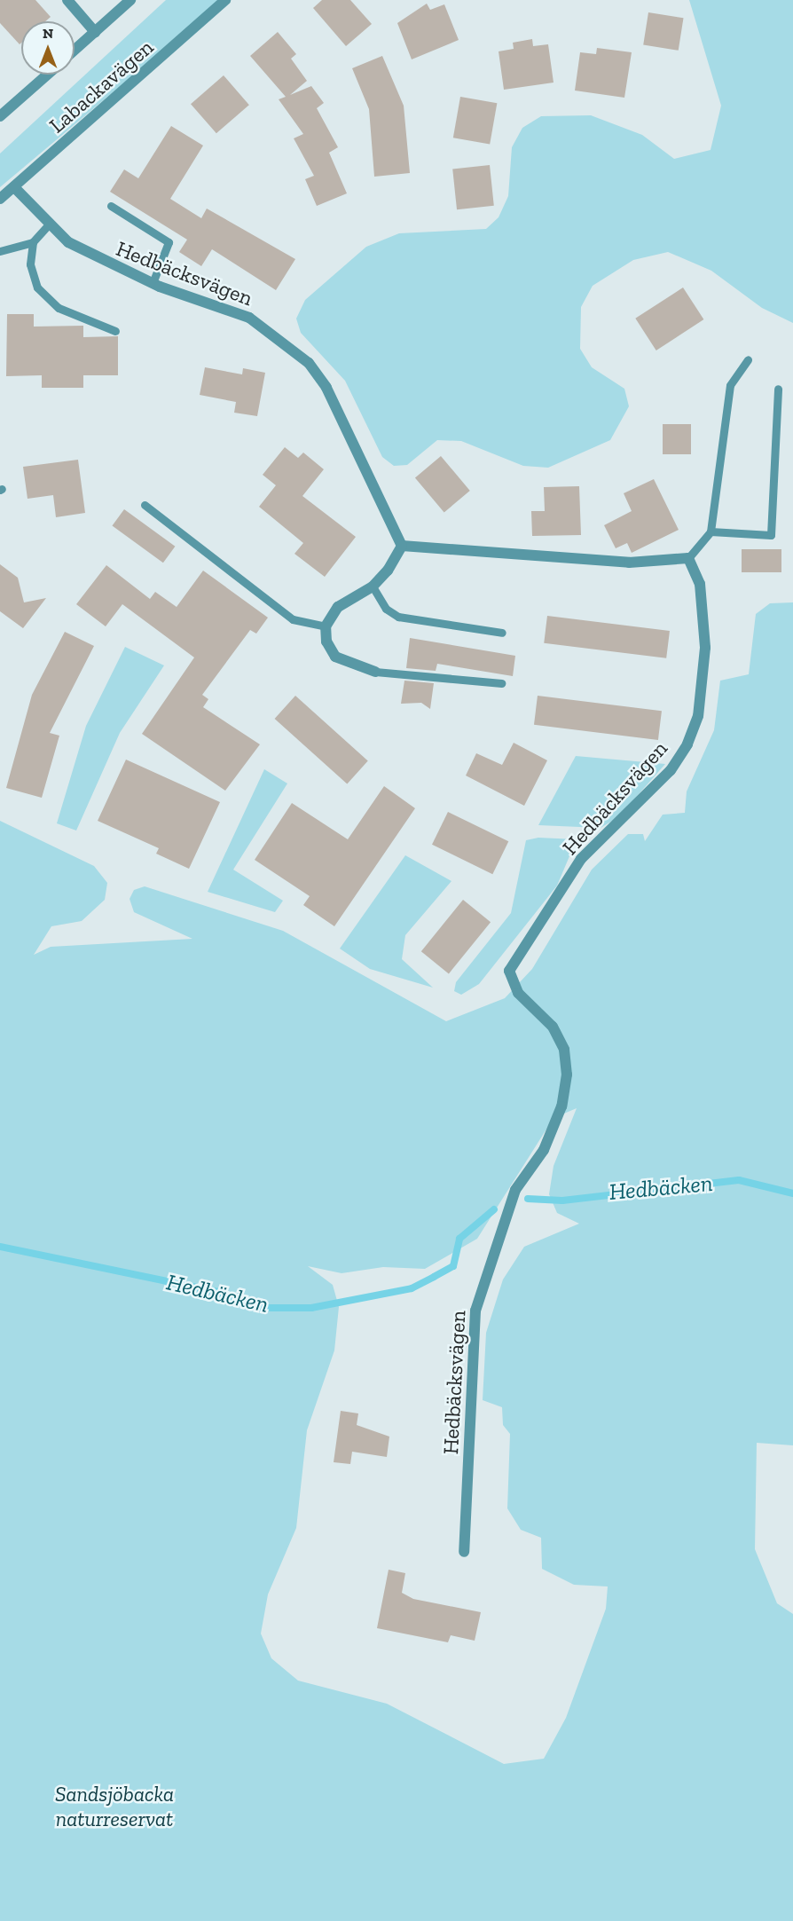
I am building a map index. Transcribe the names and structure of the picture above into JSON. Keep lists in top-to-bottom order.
{
  "streets": {
    "street": ["Labackavägen", "Hedbäcksvägen"]
  },
  "crossings": [
    ["Labackavägen", "Hedbäcksvägen"]
  ],
  "water": ["Hedbäcken"],
  "parks": ["Sandsjöbacka naturreservat"],
  "north": "top"
}
